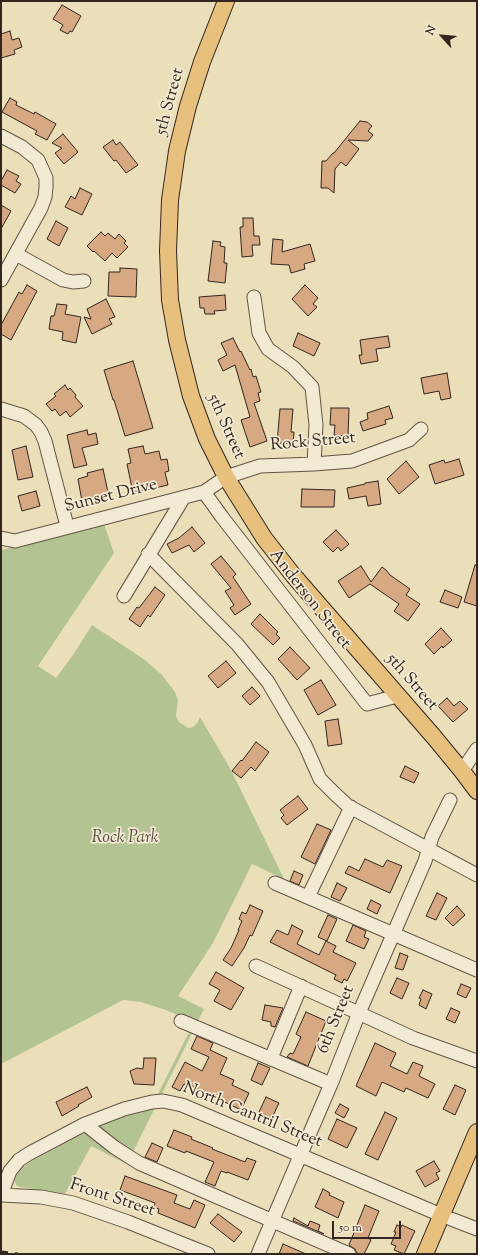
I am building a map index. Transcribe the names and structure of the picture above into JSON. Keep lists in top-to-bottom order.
{
  "streets": {
    "main road": ["5th Street"],
    "street": [
      "Rock Street",
      "Sunset Drive",
      "Anderson Street",
      "6th Street",
      "North Cantril Street",
      "Front Street"
    ]
  },
  "crossings": [
    ["5th Street", "Rock Street"],
    ["5th Street", "Sunset Drive"],
    ["5th Street", "Anderson Street"],
    ["Rock Street", "Sunset Drive"],
    ["Sunset Drive", "Anderson Street"],
    ["6th Street", "North Cantril Street"],
    ["North Cantril Street", "Front Street"]
  ],
  "parks": ["Rock Park"],
  "scale_bar": "50 m",
  "north": "top left"
}
